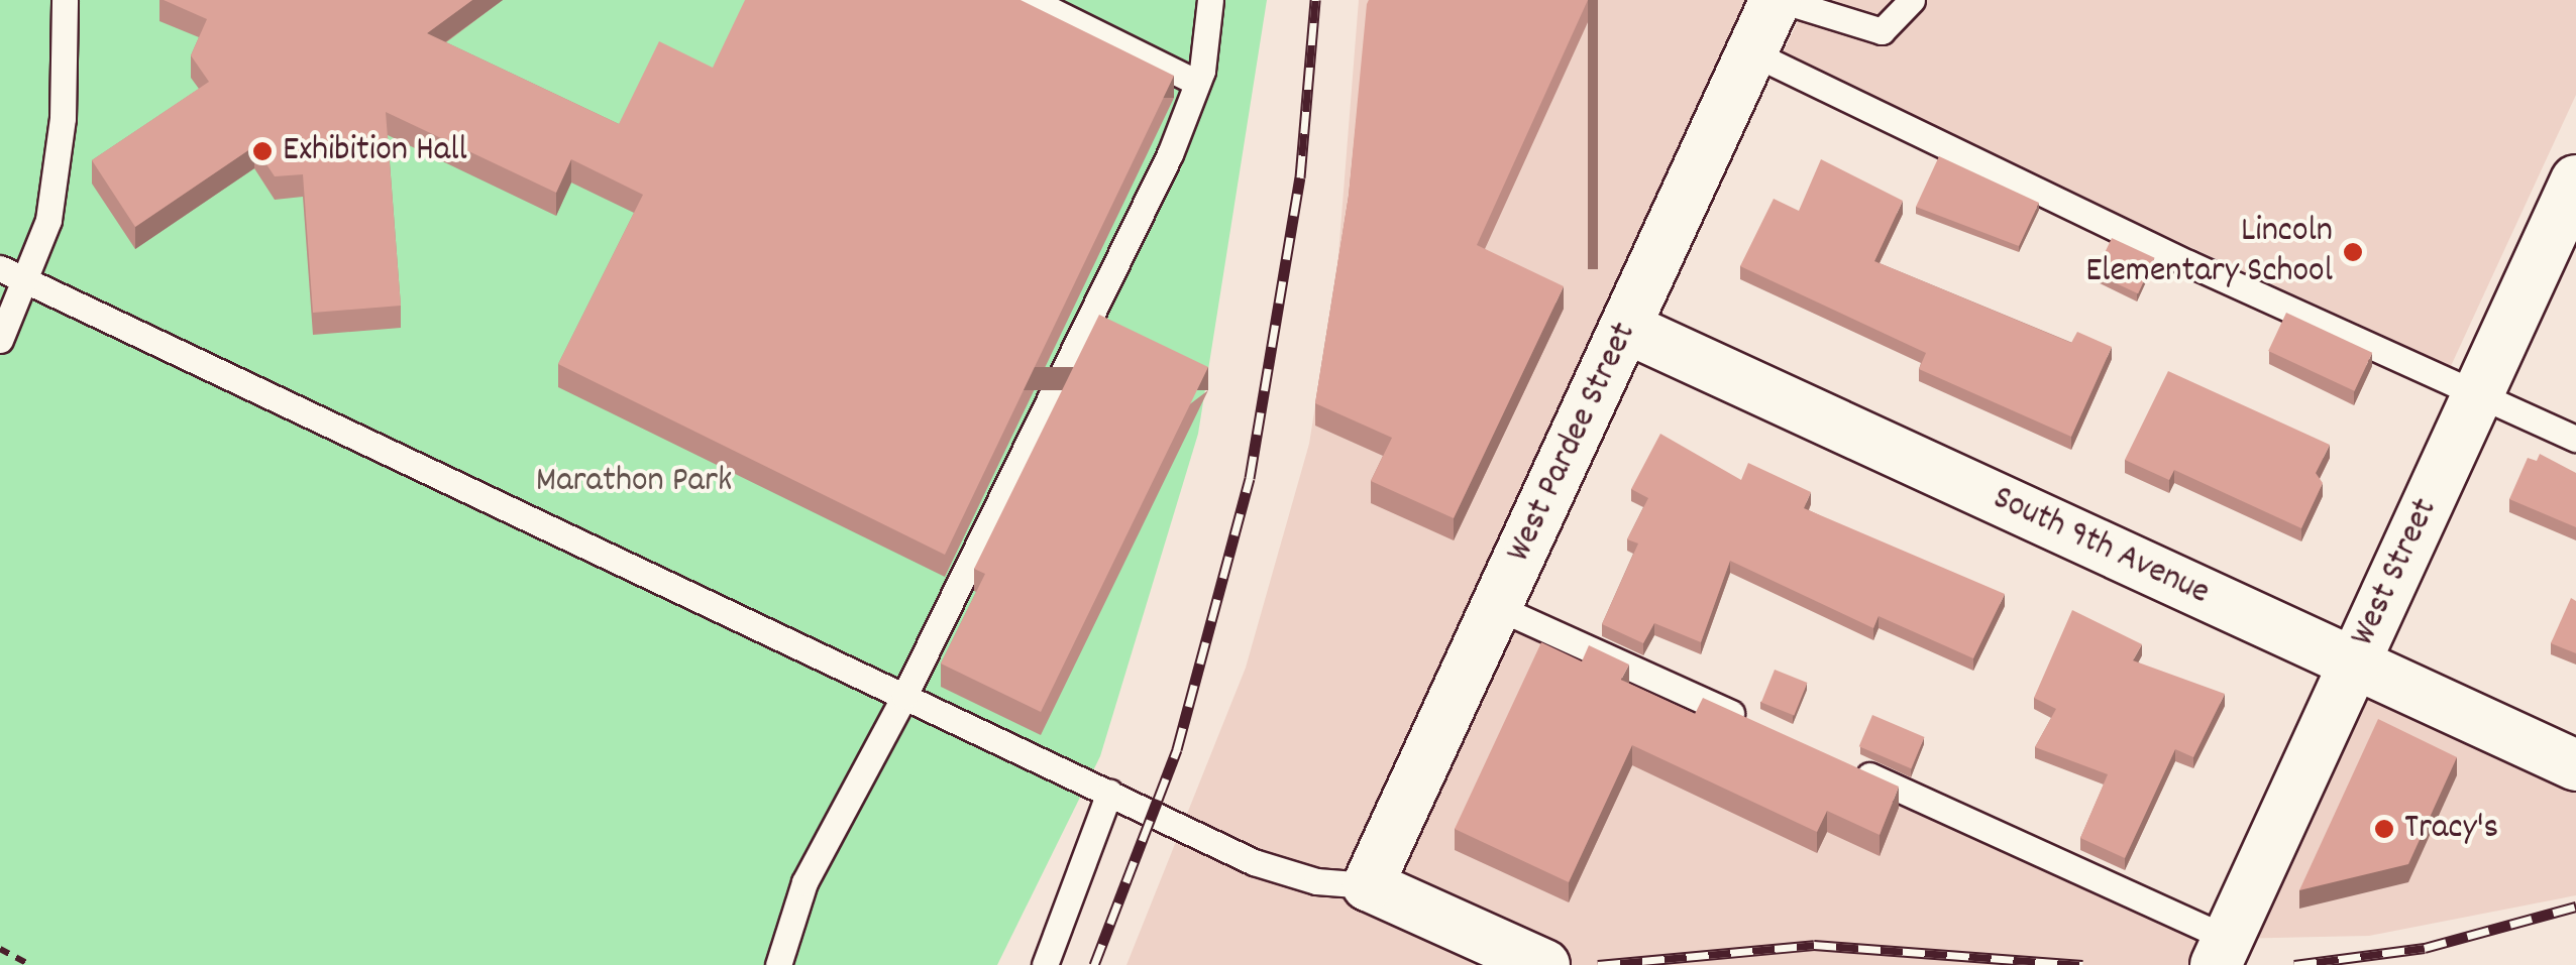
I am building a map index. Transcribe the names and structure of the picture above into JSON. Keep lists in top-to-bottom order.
{
  "streets": {
    "street": ["West Pardee Street", "South 9th Avenue", "West Street"]
  },
  "crossings": [
    ["West Pardee Street", "South 9th Avenue"],
    ["South 9th Avenue", "West Street"]
  ],
  "parks": ["Marathon Park"],
  "places": ["Exhibition Hall", "Lincoln Elementary School", "Tracy's"]
}
